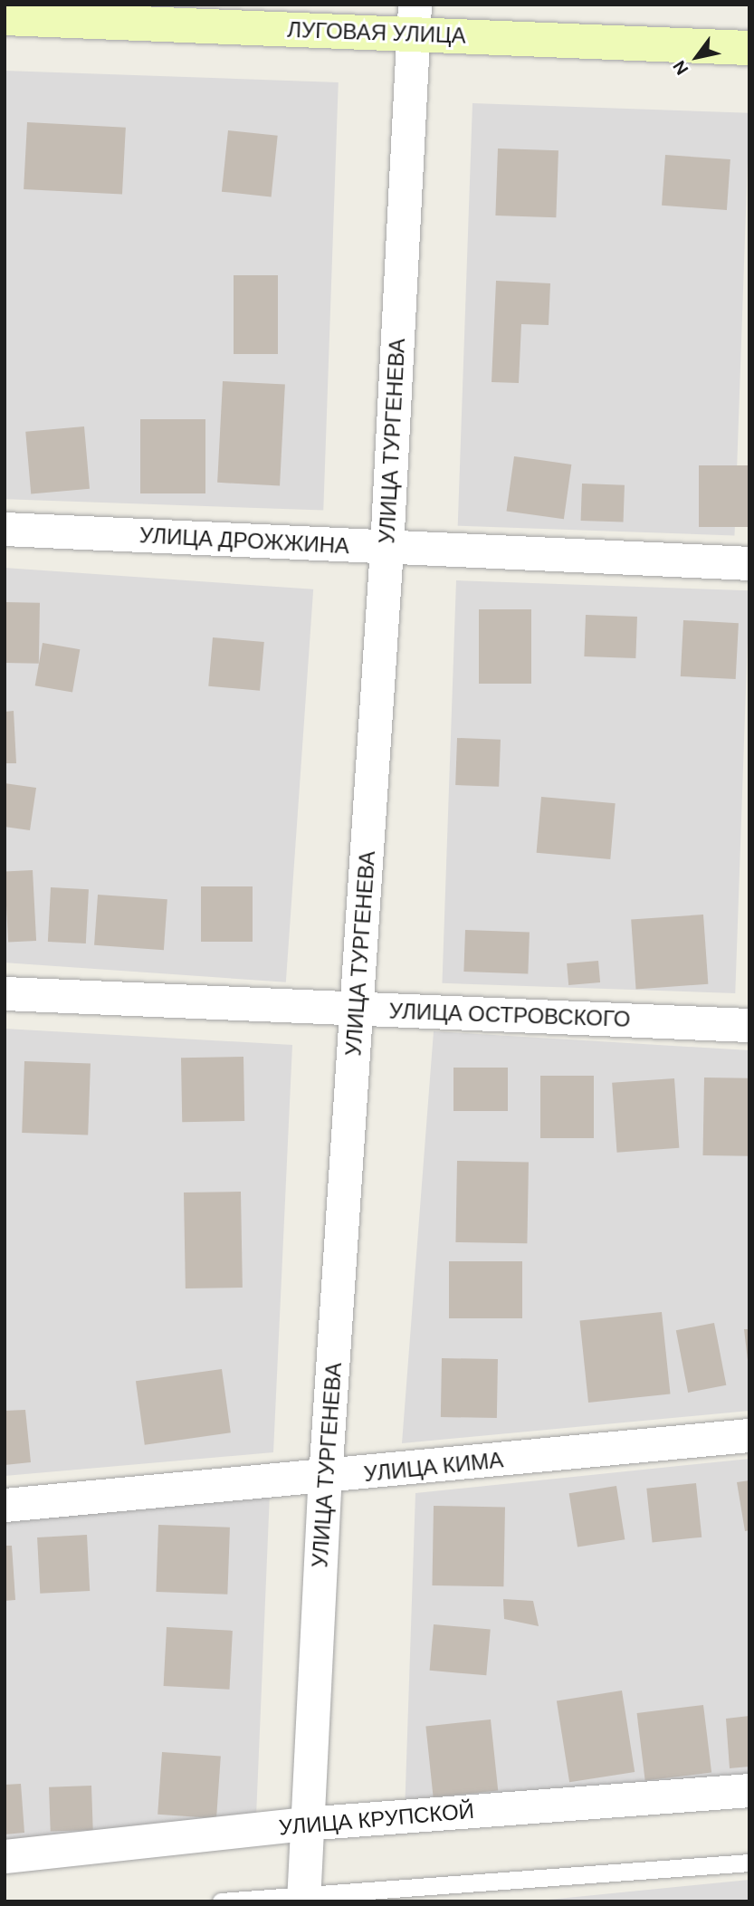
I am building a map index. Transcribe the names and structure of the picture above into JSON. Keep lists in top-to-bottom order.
{
  "streets": {
    "street": [
      "ЛУГОВАЯ УЛИЦА",
      "УЛИЦА ТУРГЕНЕВА",
      "УЛИЦА ДРОЖЖИНА",
      "УЛИЦА ОСТРОВСКОГО",
      "УЛИЦА КИМА",
      "УЛИЦА КРУПСКОЙ"
    ]
  },
  "crossings": [
    ["ЛУГОВАЯ УЛИЦА", "УЛИЦА ТУРГЕНЕВА"],
    ["УЛИЦА ТУРГЕНЕВА", "УЛИЦА ДРОЖЖИНА"],
    ["УЛИЦА ТУРГЕНЕВА", "УЛИЦА ОСТРОВСКОГО"],
    ["УЛИЦА ТУРГЕНЕВА", "УЛИЦА КИМА"],
    ["УЛИЦА ТУРГЕНЕВА", "УЛИЦА КРУПСКОЙ"]
  ],
  "north": "bottom left"
}
